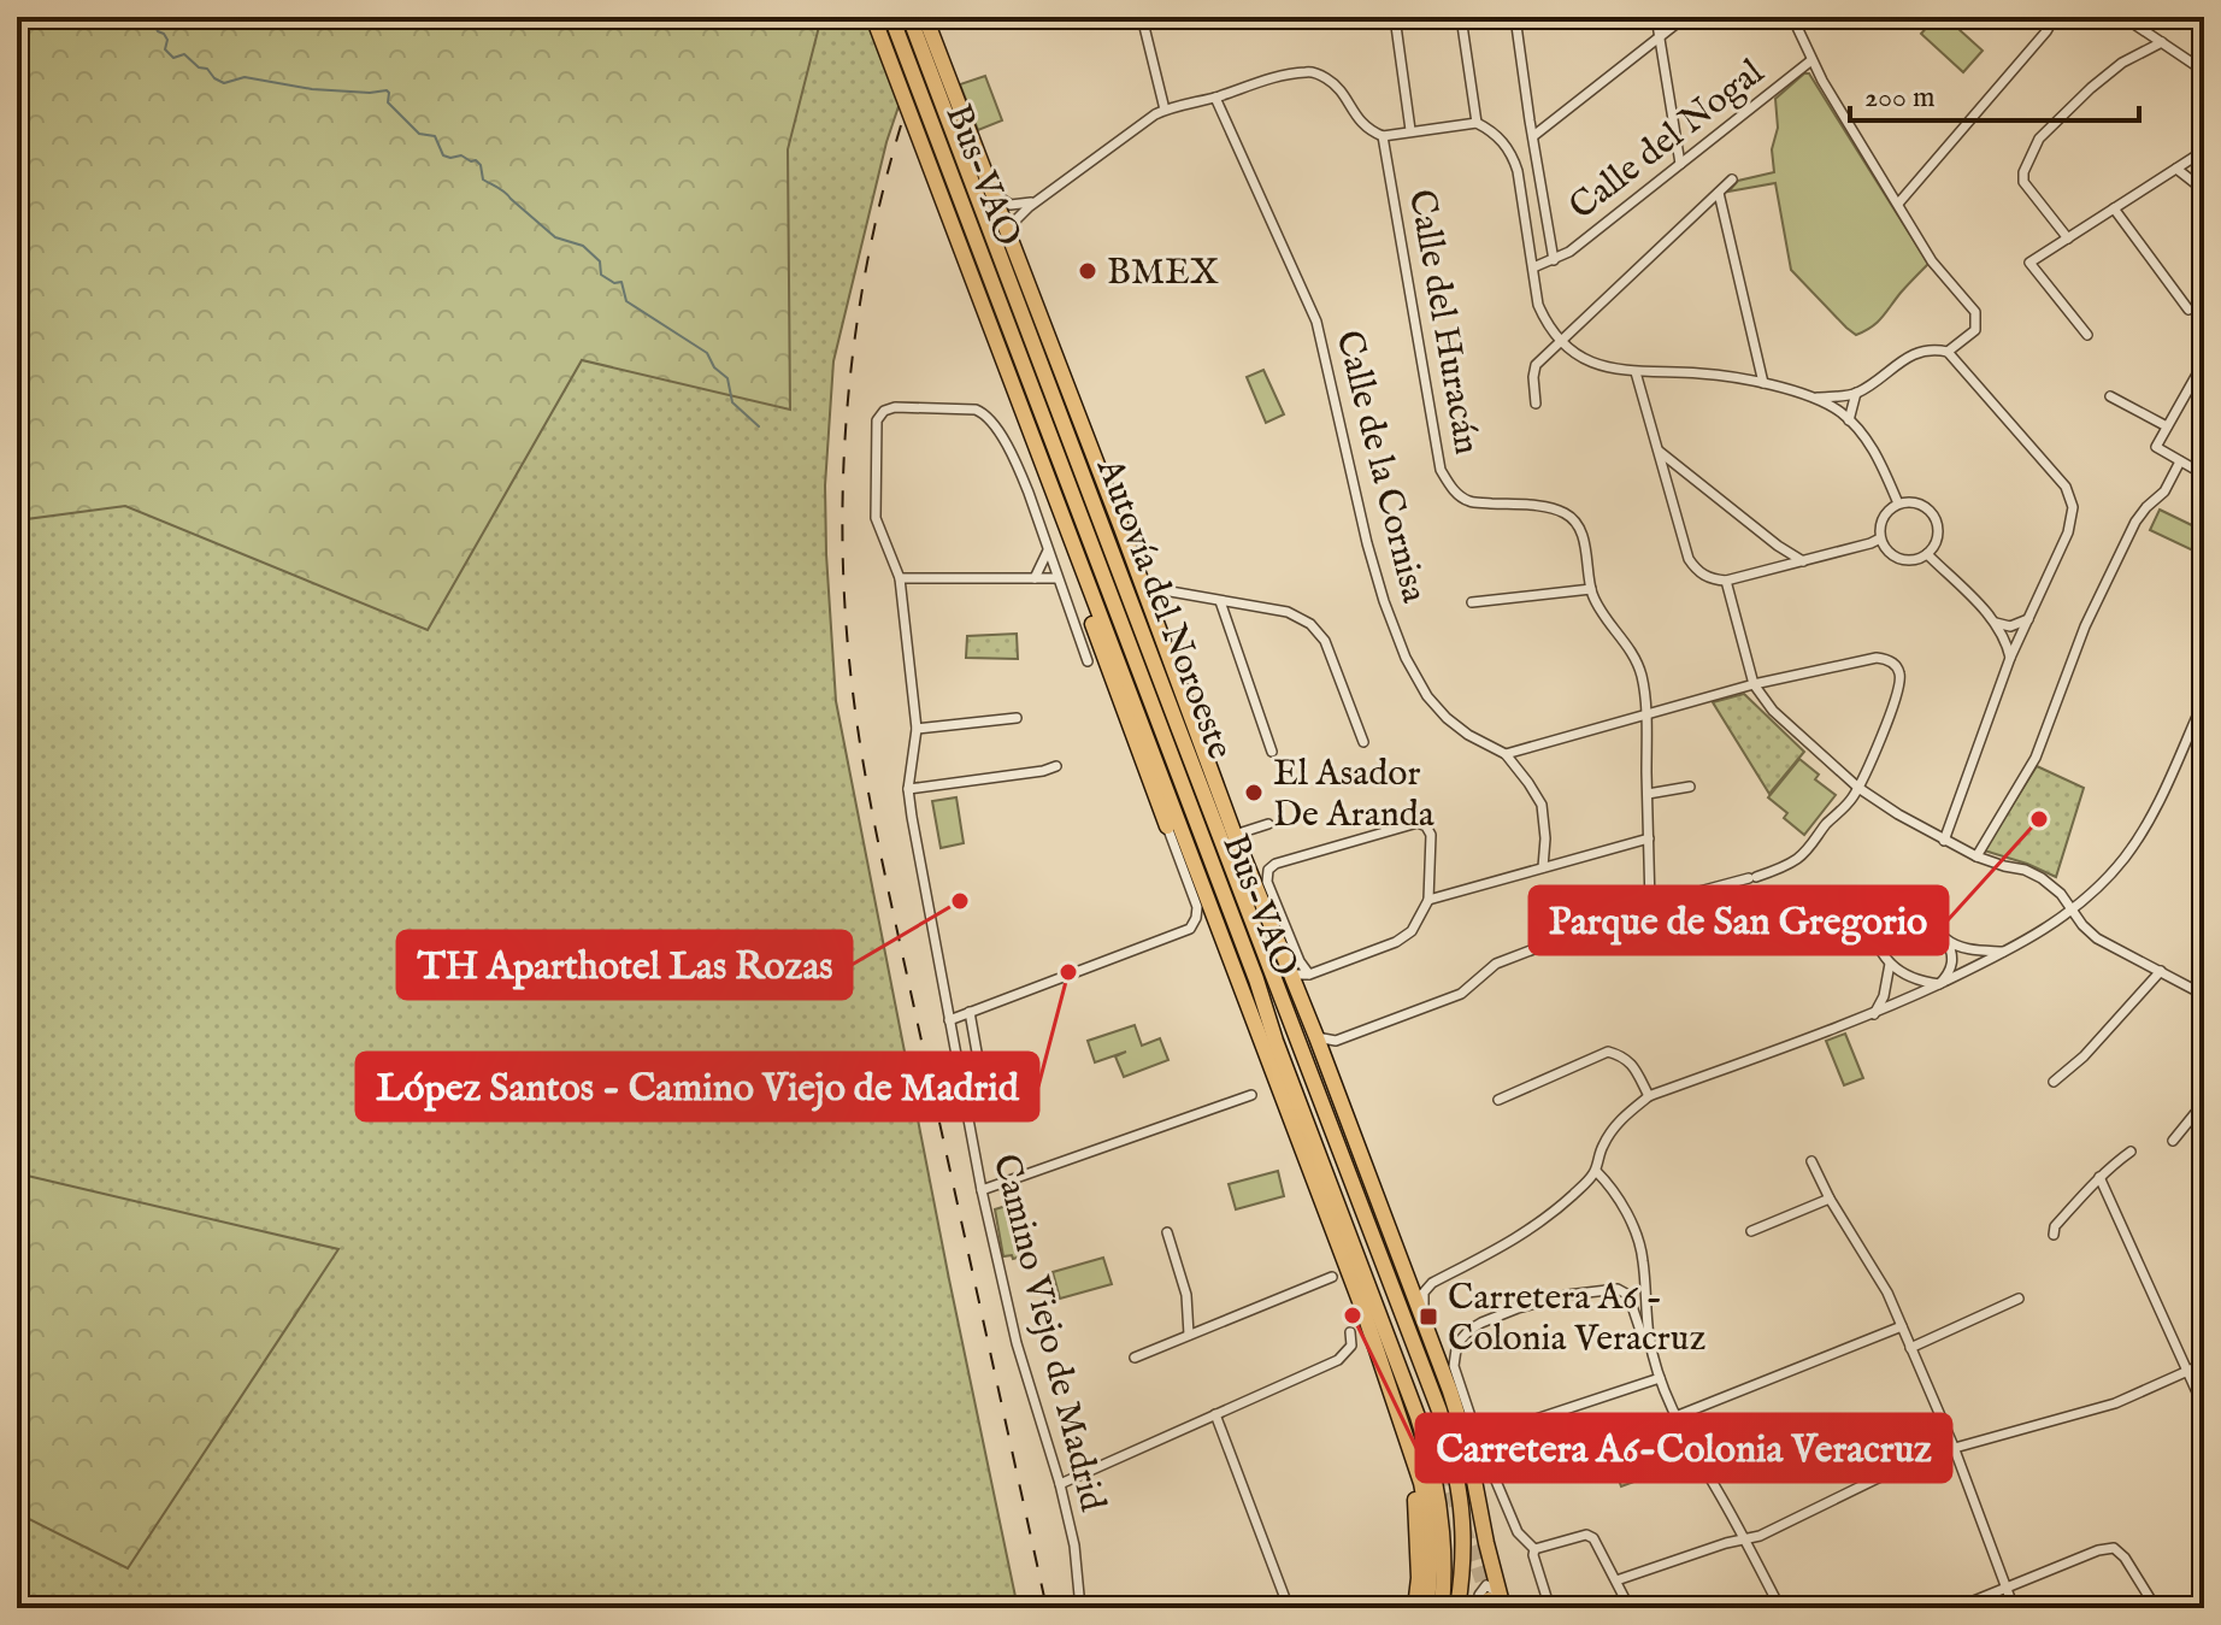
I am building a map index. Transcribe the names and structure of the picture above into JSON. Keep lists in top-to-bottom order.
{
  "streets": {
    "highway": ["Bus-VAO", "Autovía del Noroeste"],
    "street": [
      "Calle del Nogal",
      "Calle del Huracán",
      "Calle de la Cornisa",
      "Camino Viejo de Madrid"
    ]
  },
  "places": {
    "other": [
      "BMEX",
      "El Asador De Aranda",
      "Parque de San Gregorio",
      "TH Aparthotel Las Rozas",
      "López Santos - Camino Viejo de Madrid",
      "Carretera A6-Colonia Veracruz"
    ],
    "transit": ["Carretera A6 - Colonia Veracruz"]
  },
  "scale_bar": "200 m"
}
